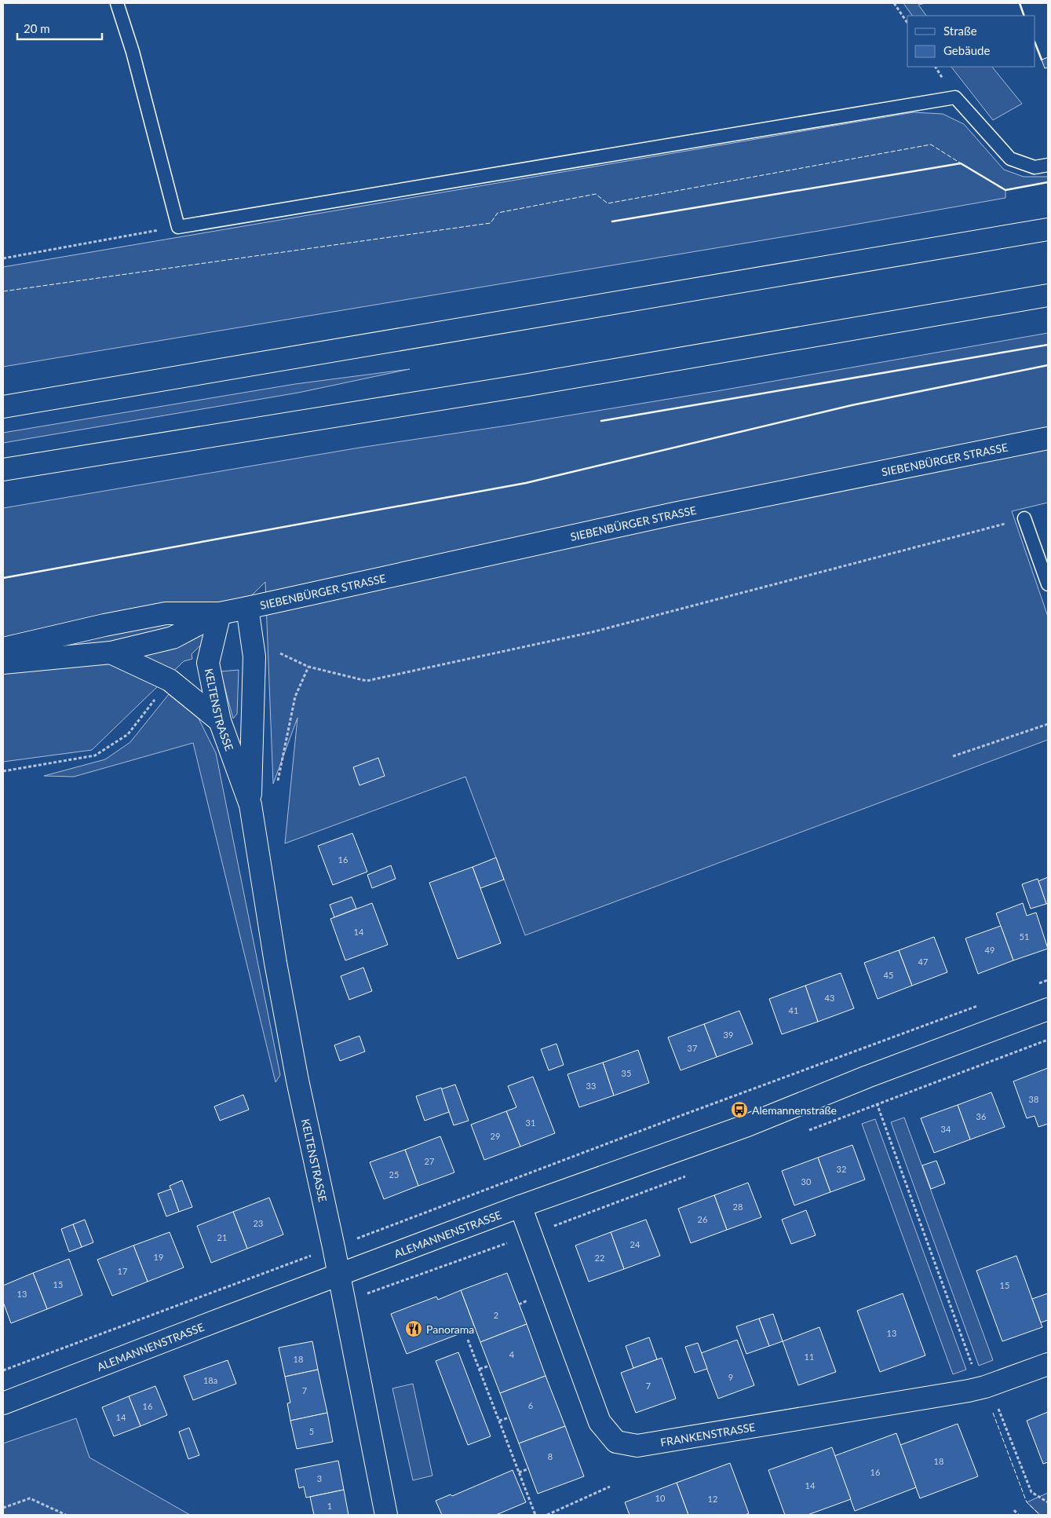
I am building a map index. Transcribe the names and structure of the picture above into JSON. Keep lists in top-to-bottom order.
{
  "streets": {
    "main road": [
      "SIEBENBÜRGER STRASSE",
      "KELTENSTRASSE",
      "ALEMANNENSTRASSE",
      "FRANKENSTRASSE"
    ]
  },
  "crossings": [
    ["SIEBENBÜRGER STRASSE", "KELTENSTRASSE"],
    ["KELTENSTRASSE", "ALEMANNENSTRASSE"],
    ["ALEMANNENSTRASSE", "FRANKENSTRASSE"]
  ],
  "places": {
    "bus stop": ["Alemannenstraße"],
    "restaurant": ["Panorama"]
  },
  "house_numbers": [
    "16",
    "14",
    "51",
    "49",
    "47",
    "45",
    "43",
    "41",
    "39",
    "37",
    "35",
    "33",
    "38",
    "36",
    "31",
    "34",
    "29",
    "27",
    "32",
    "25",
    "30",
    "28",
    "26",
    "23",
    "21",
    "24",
    "19",
    "22",
    "17",
    "15",
    "15",
    "13",
    "2",
    "13",
    "4",
    "11",
    "18",
    "9",
    "18a",
    "7",
    "7",
    "6",
    "16",
    "14",
    "5",
    "8",
    "18",
    "16",
    "3",
    "14",
    "10",
    "12",
    "1"
  ],
  "legend": ["Straße", "Gebäude"],
  "scale_bar": "20 m"
}
